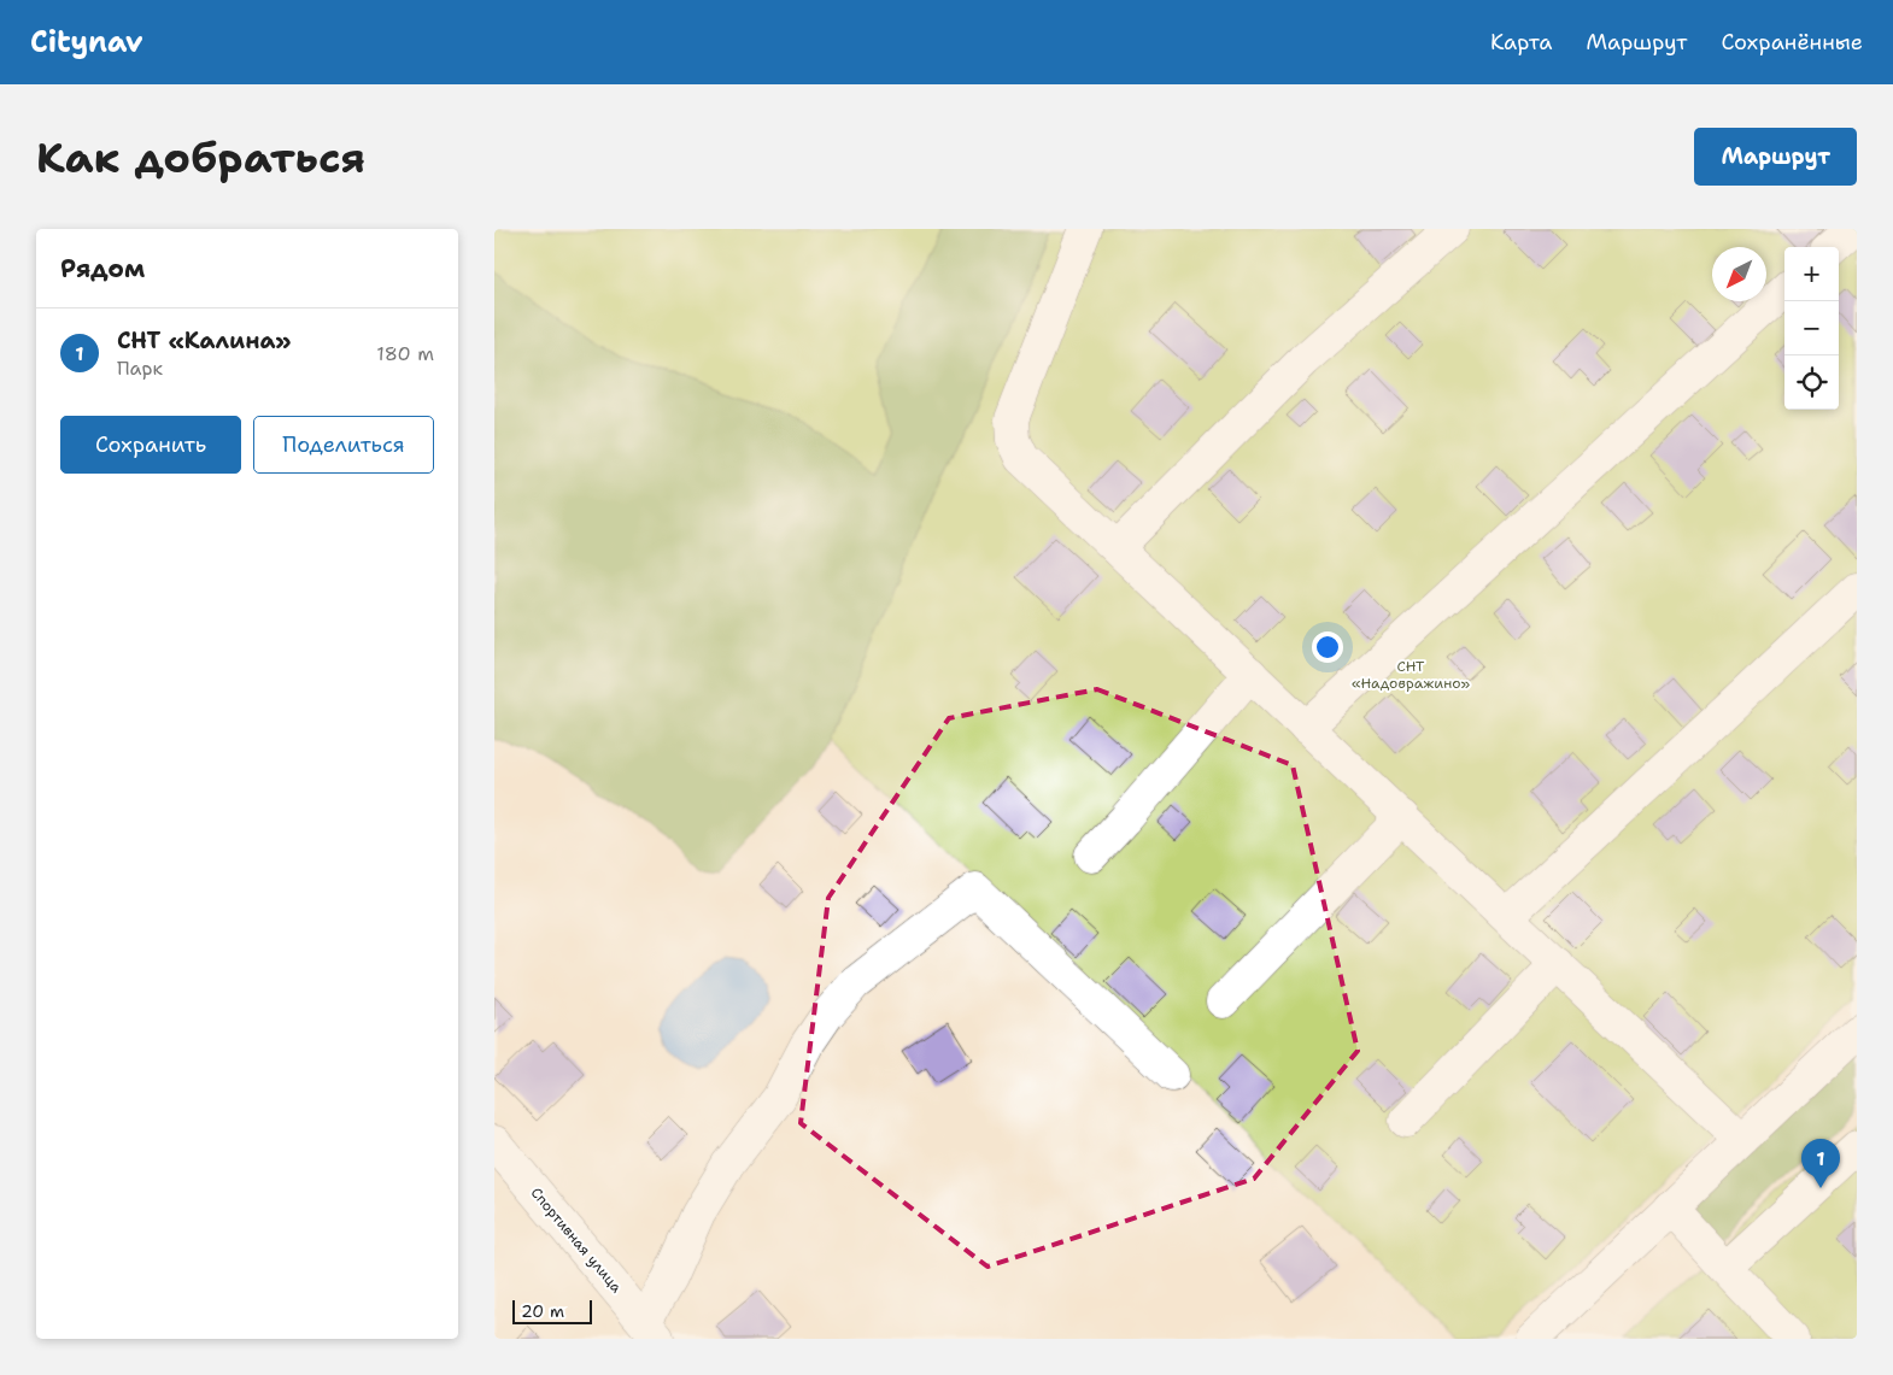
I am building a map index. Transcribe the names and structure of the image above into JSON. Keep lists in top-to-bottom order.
{
  "streets": {
    "street": ["Спортивная улица"]
  },
  "parks": ["СНТ «Надовражино»"],
  "scale_bar": "20 m",
  "north": "bottom left",
  "page": {
    "header": "Citynav",
    "nav": ["Карта", "Маршрут", "Сохранённые"],
    "buttons": [
      "Маршрут",
      ["Сохранить", "Поделиться"]
    ],
    "title": "Как добраться",
    "heading": "Рядом",
    "map_buttons": ["+", "−"],
    "list": [
      {
        "mark": "1",
        "name": "СНТ «Калина»",
        "note": "Парк",
        "value": "180 m"
      }
    ],
    "pins": "1",
    "scale": "20 m"
  }
}
